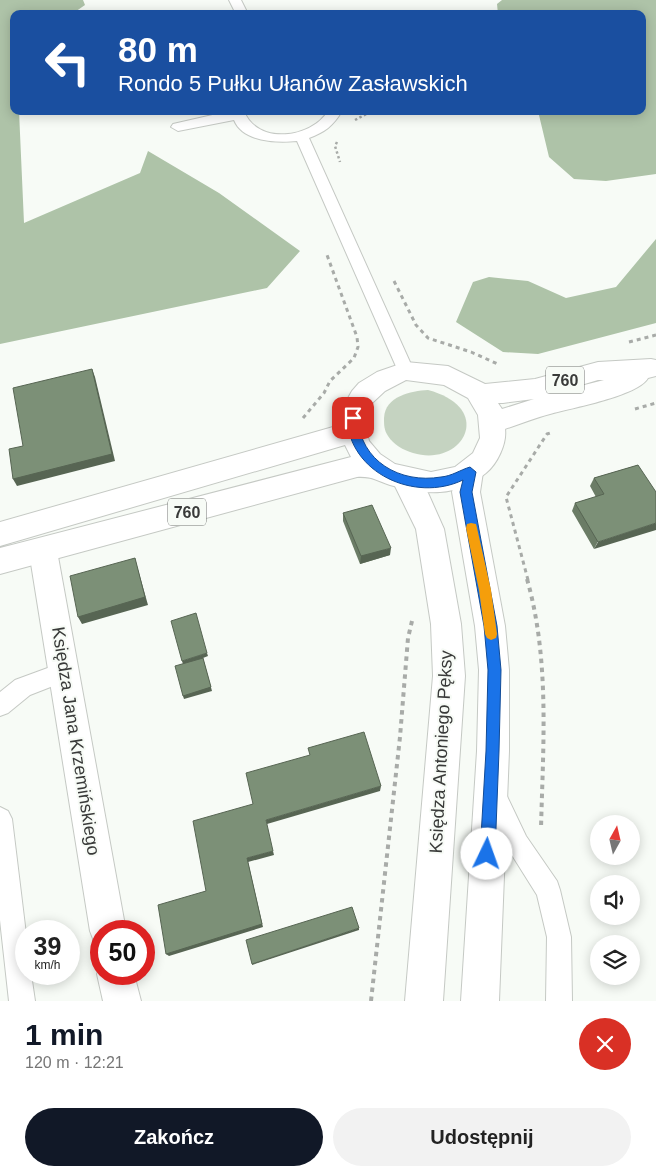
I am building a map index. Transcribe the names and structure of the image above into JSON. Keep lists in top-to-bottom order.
{
  "streets": {
    "main road": ["760", "Księdza Jana Krzemińskiego", "Księdza Antoniego Pęksy"]
  },
  "crossings": [
    ["760", "Księdza Jana Krzemińskiego"],
    ["760", "Księdza Antoniego Pęksy"]
  ],
  "north": "top",
  "page": {
    "turn": ["80 m", "Rondo 5 Pułku Ułanów Zasławskich"],
    "speed": "39 km/h",
    "limit": "50",
    "heading": ["1 min", "120 m · 12:21"],
    "buttons": ["Zakończ", "Udostępnij"]
  }
}
